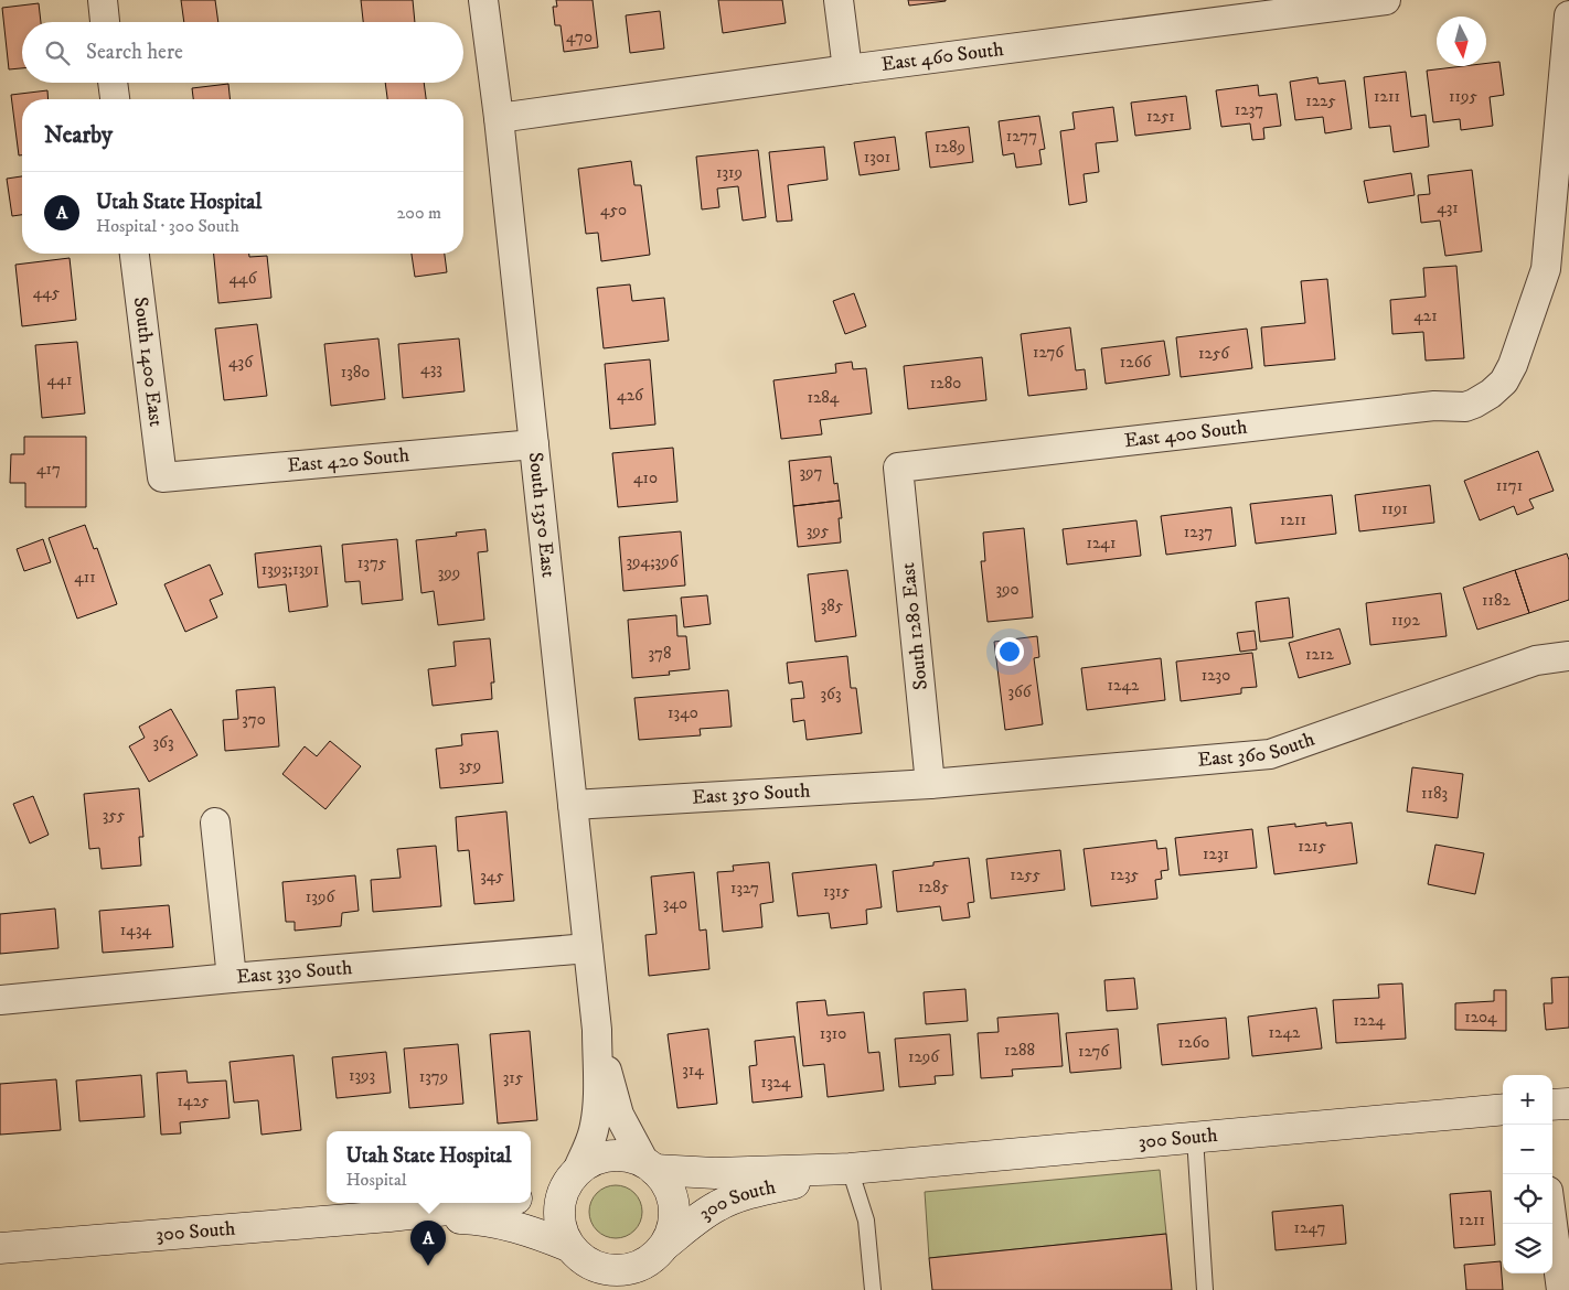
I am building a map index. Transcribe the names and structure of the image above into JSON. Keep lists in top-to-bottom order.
{
  "streets": {
    "street": [
      "East 460 South",
      "South 1400 East",
      "East 400 South",
      "East 420 South",
      "South 1350 East",
      "South 1280 East",
      "East 360 South",
      "East 350 South",
      "East 330 South",
      "300 South"
    ]
  },
  "crossings": [
    ["East 460 South", "South 1350 East"],
    ["South 1400 East", "East 420 South"],
    ["East 400 South", "South 1280 East"],
    ["East 420 South", "South 1350 East"],
    ["South 1350 East", "East 350 South"],
    ["South 1350 East", "East 330 South"],
    ["South 1350 East", "300 South"],
    ["South 1280 East", "East 360 South"],
    ["South 1280 East", "East 350 South"],
    ["East 360 South", "East 350 South"]
  ],
  "house_numbers": [
    "470",
    "1211",
    "1195",
    "1225",
    "1237",
    "1251",
    "1277",
    "1289",
    "1301",
    "1319",
    "431",
    "450",
    "446",
    "445",
    "421",
    "1276",
    "1256",
    "436",
    "1266",
    "433",
    "1380",
    "441",
    "1280",
    "426",
    "1284",
    "417",
    "397",
    "410",
    "1171",
    "1191",
    "1211",
    "395",
    "1237",
    "1241",
    "394;396",
    "1375",
    "1393;1391",
    "399",
    "411",
    "390",
    "1182",
    "385",
    "1192",
    "378",
    "1212",
    "1230",
    "1242",
    "366",
    "363",
    "1340",
    "370",
    "363",
    "359",
    "1183",
    "355",
    "1215",
    "1231",
    "1255",
    "1235",
    "345",
    "1285",
    "1327",
    "1315",
    "1396",
    "340",
    "1434",
    "1204",
    "1224",
    "1242",
    "1310",
    "1260",
    "1288",
    "1276",
    "1296",
    "314",
    "1393",
    "1379",
    "315",
    "1324",
    "1425",
    "1211",
    "1247"
  ],
  "north": "bottom",
  "page": {
    "search": "Search here",
    "heading": "Nearby",
    "list": [
      {
        "mark": "A",
        "name": "Utah State Hospital",
        "note": "Hospital · 300 South",
        "value": "200 m"
      }
    ],
    "map_buttons": ["+", "−"],
    "popup": ["Utah State Hospital", "Hospital"],
    "pins": "A"
  }
}
